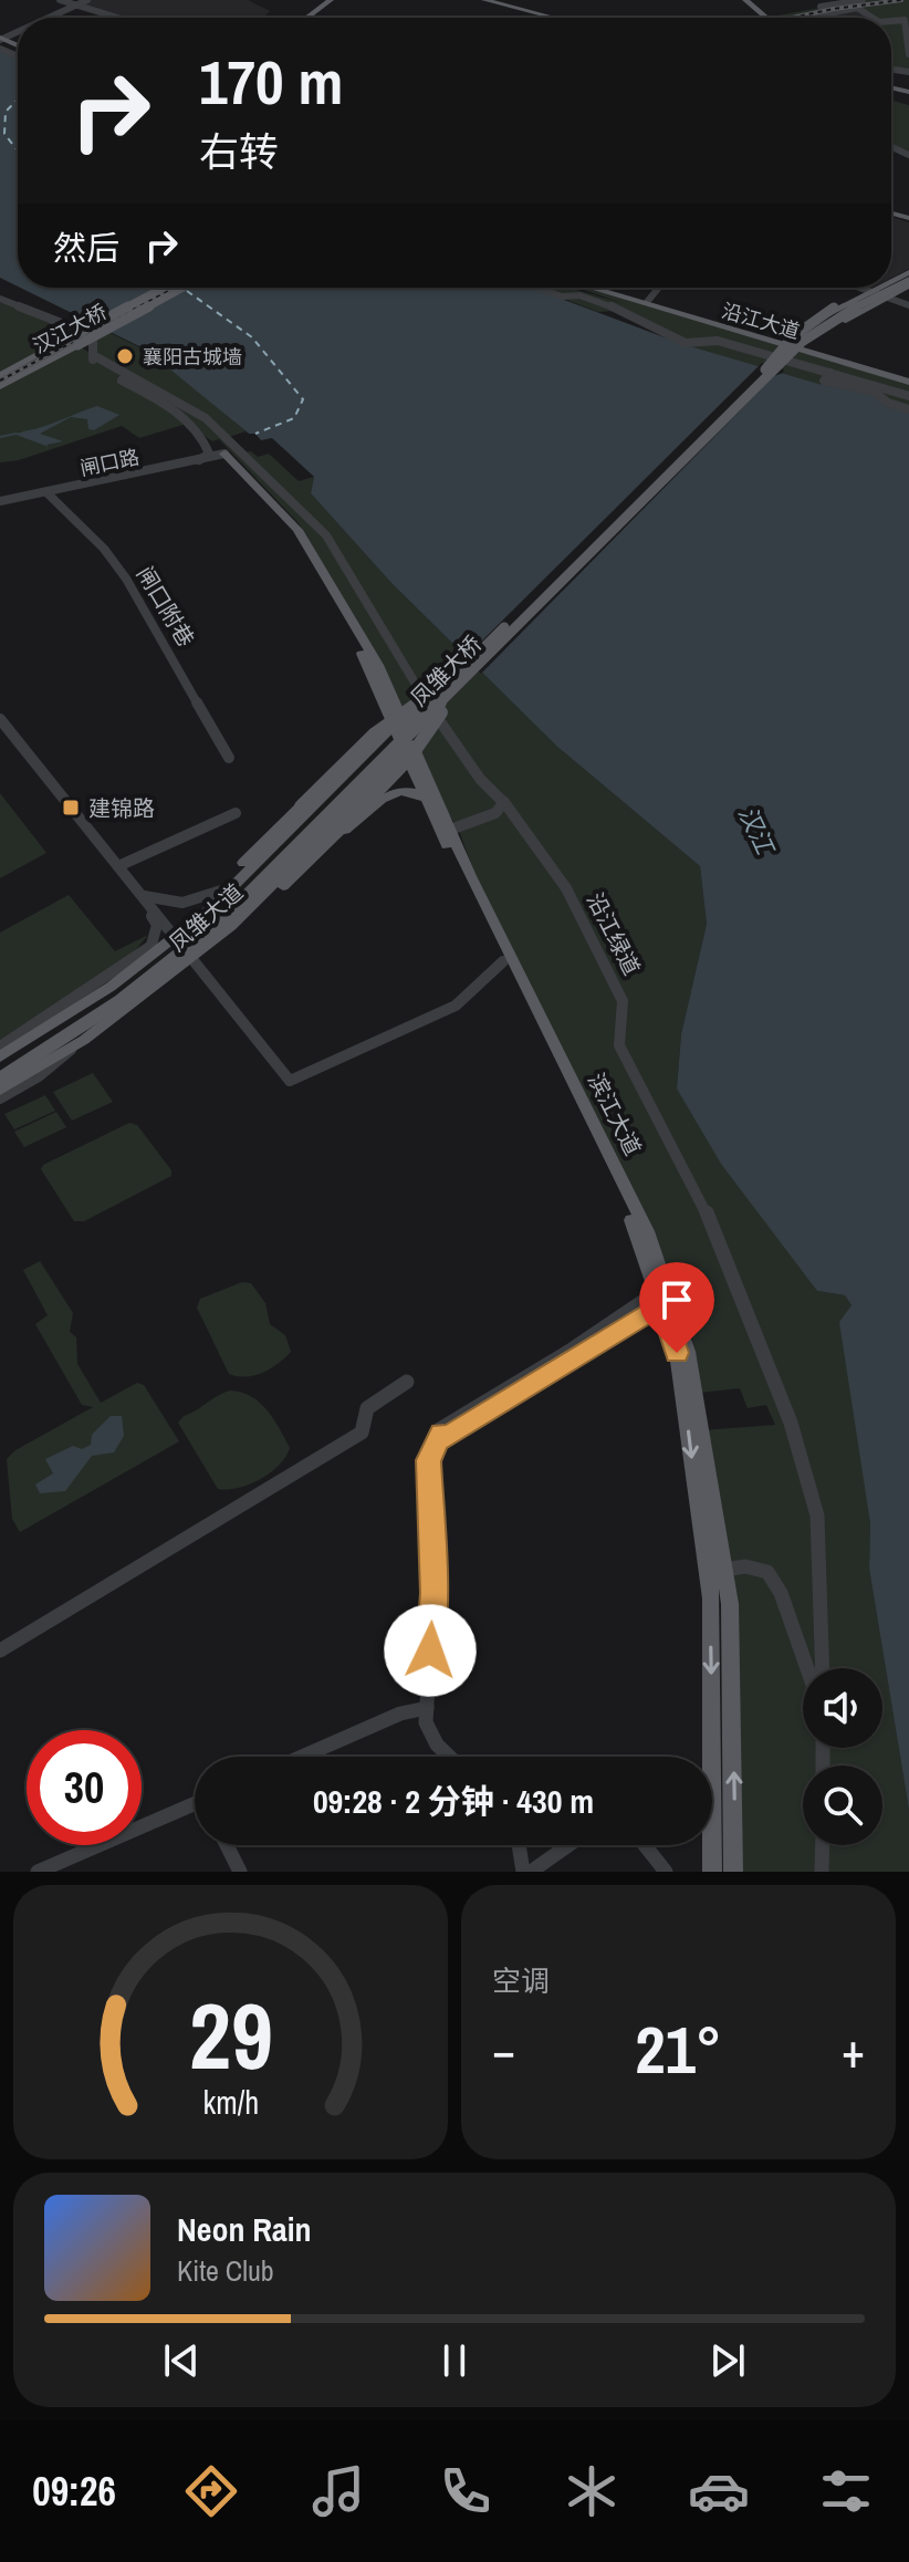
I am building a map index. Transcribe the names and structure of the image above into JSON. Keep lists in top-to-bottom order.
{
  "streets": {
    "main road": [
      "沿江大道",
      "汉江大桥",
      "凤雏大桥",
      "凤雏大道",
      "滨江大道"
    ],
    "street": ["闸口路", "闸口附巷", "沿江绿道"]
  },
  "crossings": [
    ["闸口路", "闸口附巷"],
    ["闸口路", "沿江绿道"],
    ["闸口路", "滨江大道"],
    ["凤雏大道", "滨江大道"],
    ["沿江绿道", "滨江大道"]
  ],
  "water": ["汉江"],
  "places": {
    "other": ["襄阳古城墙"],
    "transit": ["建锦路"]
  },
  "page": {
    "turn": ["170 m", "右转"],
    "then": "然后",
    "limit": "30",
    "trip": "09:28 · 2 分钟 · 430 m",
    "tile": "空调",
    "heat": ["−", "21°", "+"],
    "song": ["Neon Rain", "Kite Club"],
    "tabs": "09:26",
    "gauge": ["29", "km/h"]
  }
}
